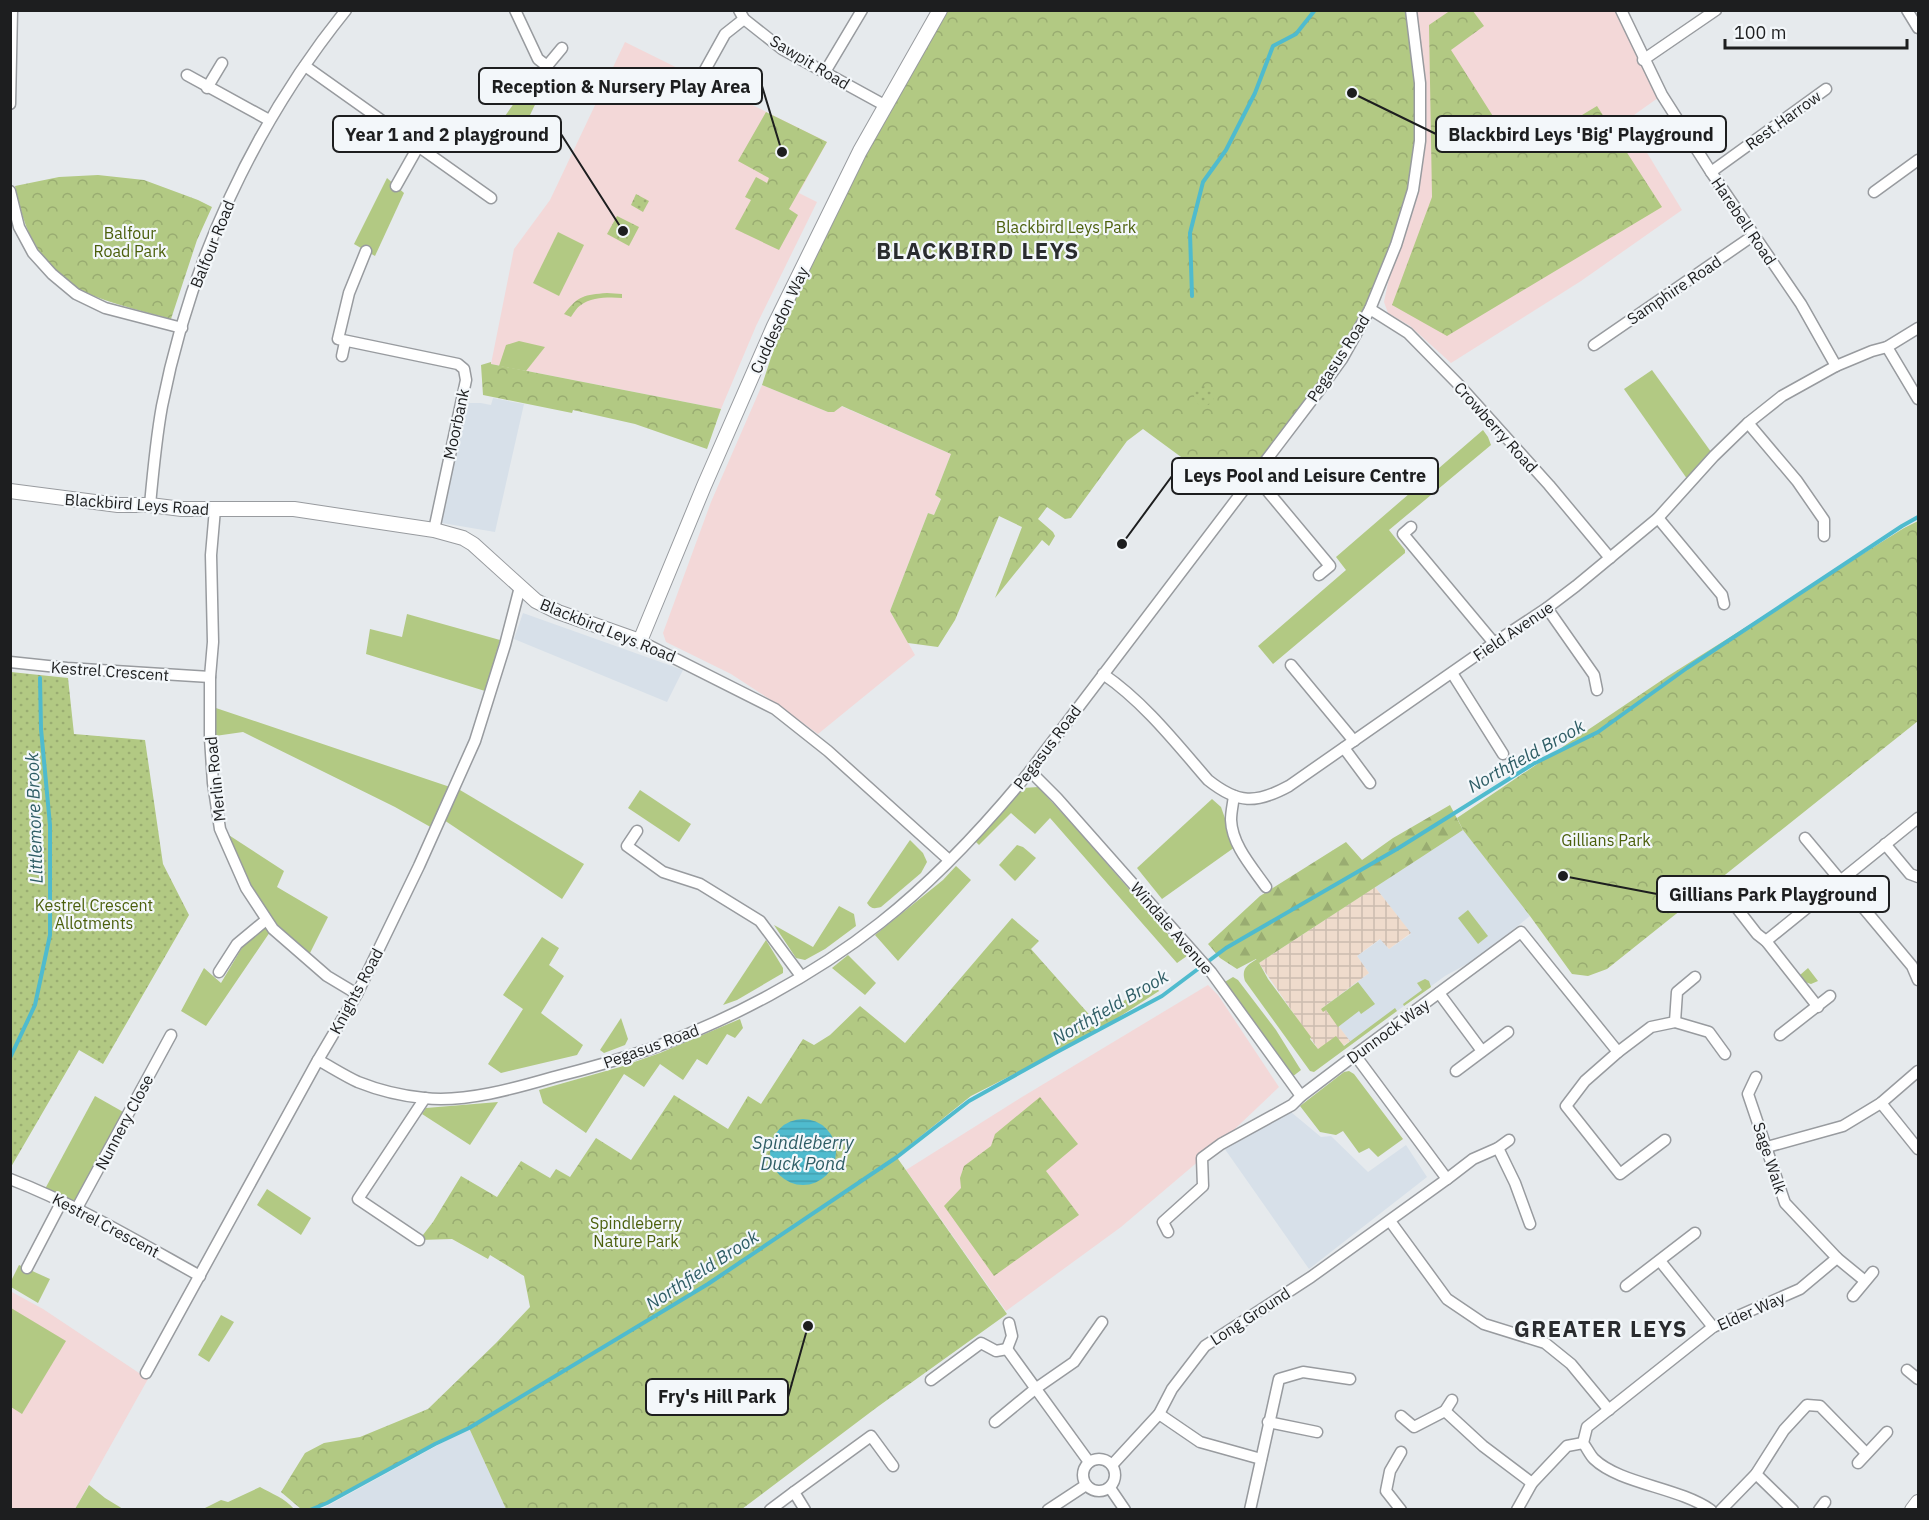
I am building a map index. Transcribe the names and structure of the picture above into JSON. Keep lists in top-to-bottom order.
{
  "streets": {
    "street": [
      "Sawpit Road",
      "Rest Harrow",
      "Harebell Road",
      "Balfour Road",
      "Samphire Road",
      "Cuddesdon Way",
      "Pegasus Road",
      "Moorbank",
      "Crowberry Road",
      "Blackbird Leys Road",
      "Field Avenue",
      "Kestrel Crescent",
      "Merlin Road",
      "Windale Avenue",
      "Knights Road",
      "Dunnock Way",
      "Nunnery Close",
      "Sage Walk",
      "Elder Way",
      "Long Ground"
    ]
  },
  "crossings": [
    ["Sawpit Road", "Cuddesdon Way"],
    ["Rest Harrow", "Harebell Road"],
    ["Harebell Road", "Samphire Road"],
    ["Harebell Road", "Field Avenue"],
    ["Balfour Road", "Blackbird Leys Road"],
    ["Cuddesdon Way", "Blackbird Leys Road"],
    ["Pegasus Road", "Crowberry Road"],
    ["Pegasus Road", "Blackbird Leys Road"],
    ["Pegasus Road", "Field Avenue"],
    ["Pegasus Road", "Windale Avenue"],
    ["Pegasus Road", "Knights Road"],
    ["Moorbank", "Blackbird Leys Road"],
    ["Crowberry Road", "Field Avenue"],
    ["Blackbird Leys Road", "Merlin Road"],
    ["Blackbird Leys Road", "Knights Road"],
    ["Kestrel Crescent", "Merlin Road"],
    ["Kestrel Crescent", "Knights Road"],
    ["Kestrel Crescent", "Nunnery Close"],
    ["Merlin Road", "Knights Road"],
    ["Windale Avenue", "Dunnock Way"],
    ["Sage Walk", "Elder Way"]
  ],
  "districts": ["BLACKBIRD LEYS", "GREATER LEYS"],
  "water": ["Northfield Brook", "Littlemore Brook", "Spindleberry Duck Pond"],
  "parks": [
    "Blackbird Leys Park",
    "Balfour Road Park",
    "Gillians Park",
    "Kestrel Crescent Allotments",
    "Spindleberry Nature Park"
  ],
  "places": [
    "Blackbird Leys 'Big' Playground",
    "Reception & Nursery Play Area",
    "Year 1 and 2 playground",
    "Leys Pool and Leisure Centre",
    "Gillians Park Playground",
    "Fry's Hill Park"
  ],
  "scale_bar": "100 m"
}
